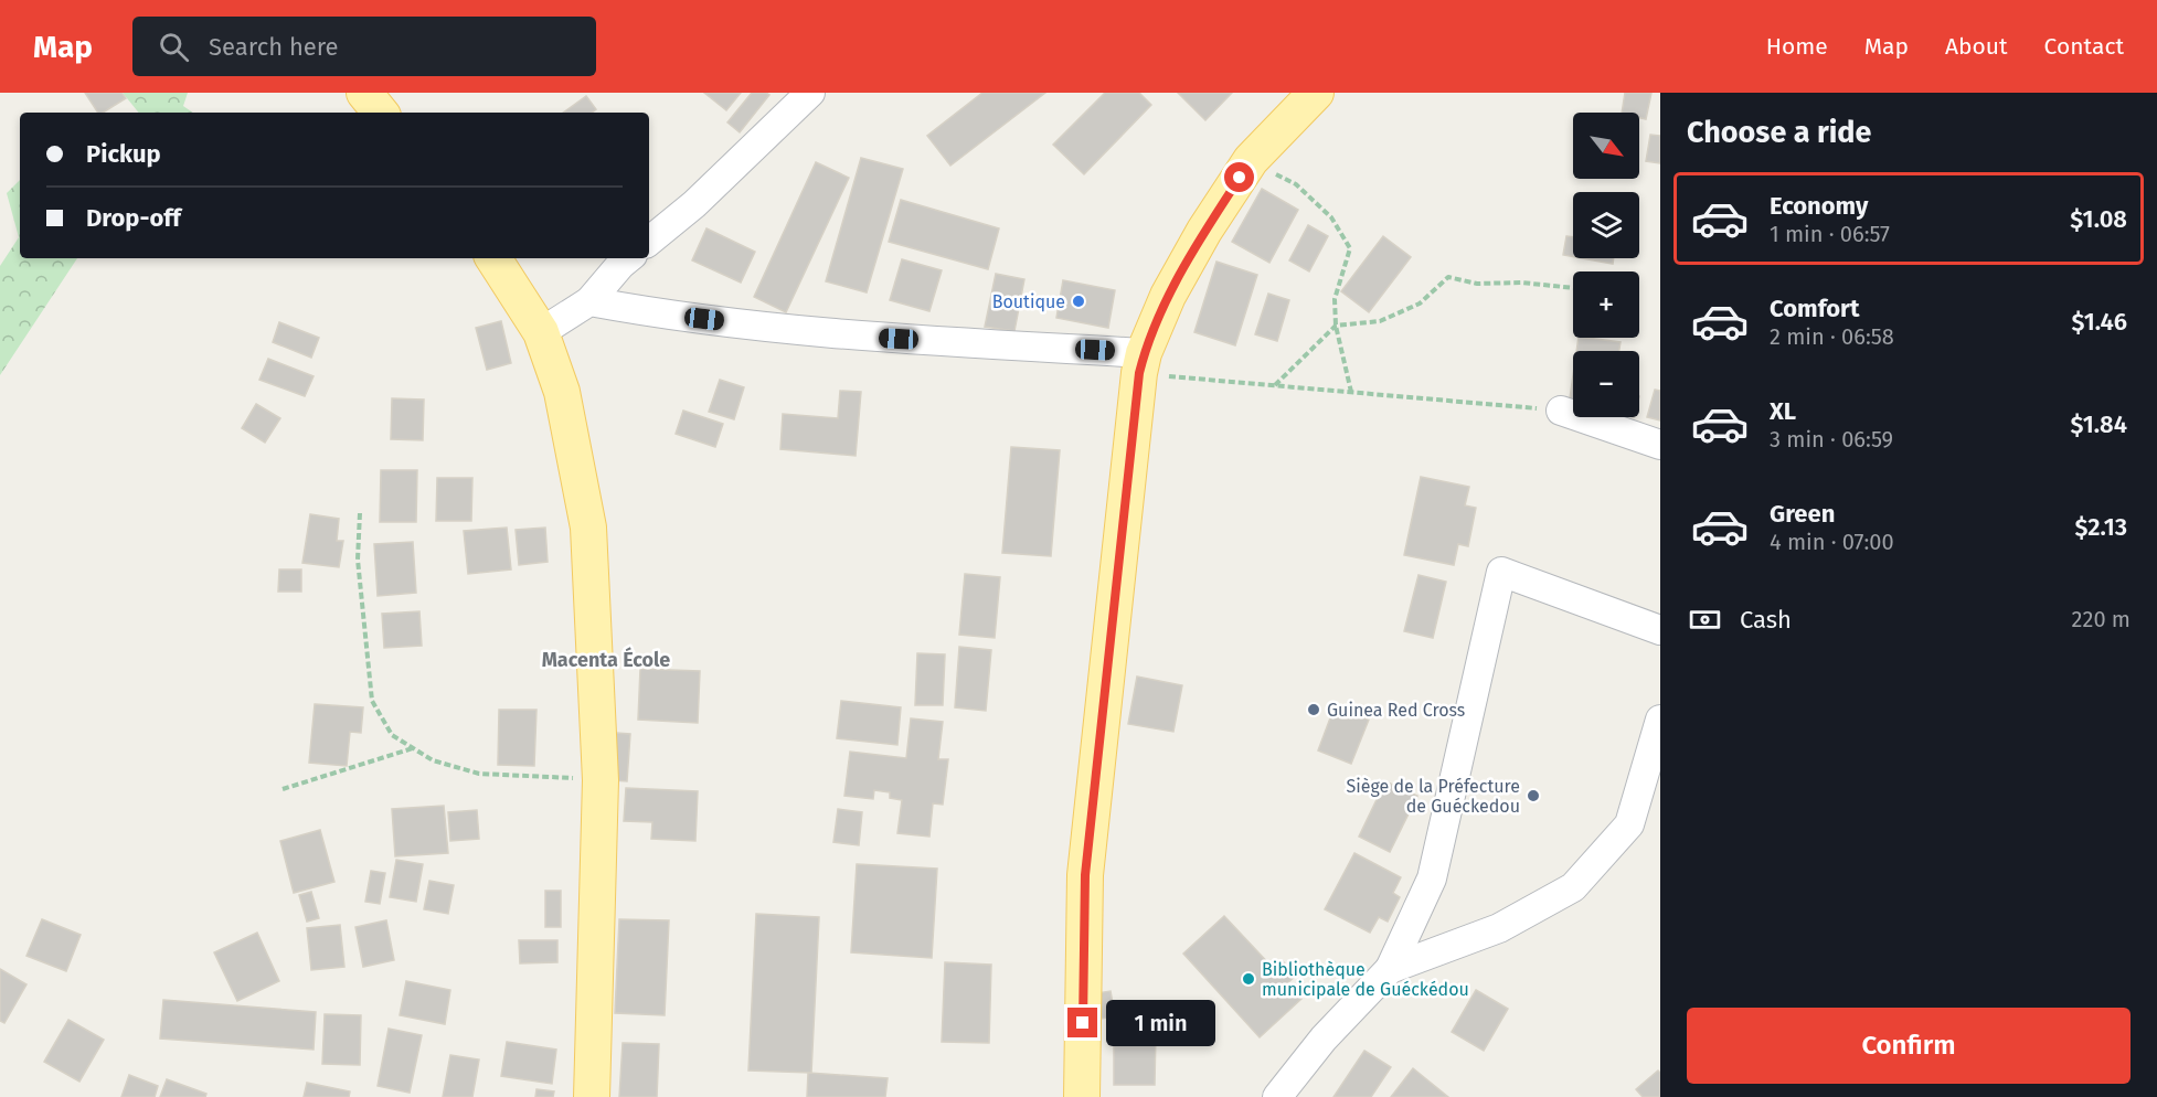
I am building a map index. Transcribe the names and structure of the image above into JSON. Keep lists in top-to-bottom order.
{
  "districts": ["Macenta École"],
  "places": [
    "Boutique",
    "Guinea Red Cross",
    "Siège de la Préfecture de Guéckedou",
    "Bibliothèque municipale de Guéckédou"
  ],
  "north": "bottom right",
  "page": {
    "header": "Map",
    "search": "Search here",
    "nav": [
      "Home",
      "Map",
      "About",
      "Contact"
    ],
    "heading": "Choose a ride",
    "map_buttons": ["+", "−"],
    "banner": ["Pickup", "Drop-off"],
    "list": [
      {
        "name": "Economy",
        "note": "1 min · 06:57",
        "value": "$1.08"
      },
      {
        "name": "Comfort",
        "note": "2 min · 06:58",
        "value": "$1.46"
      },
      {
        "name": "XL",
        "note": "3 min · 06:59",
        "value": "$1.84"
      },
      {
        "name": "Green",
        "note": "4 min · 07:00",
        "value": "$2.13"
      }
    ],
    "pay": ["Cash", "220 m"],
    "buttons": "Confirm",
    "bubble": "1 min"
  }
}
